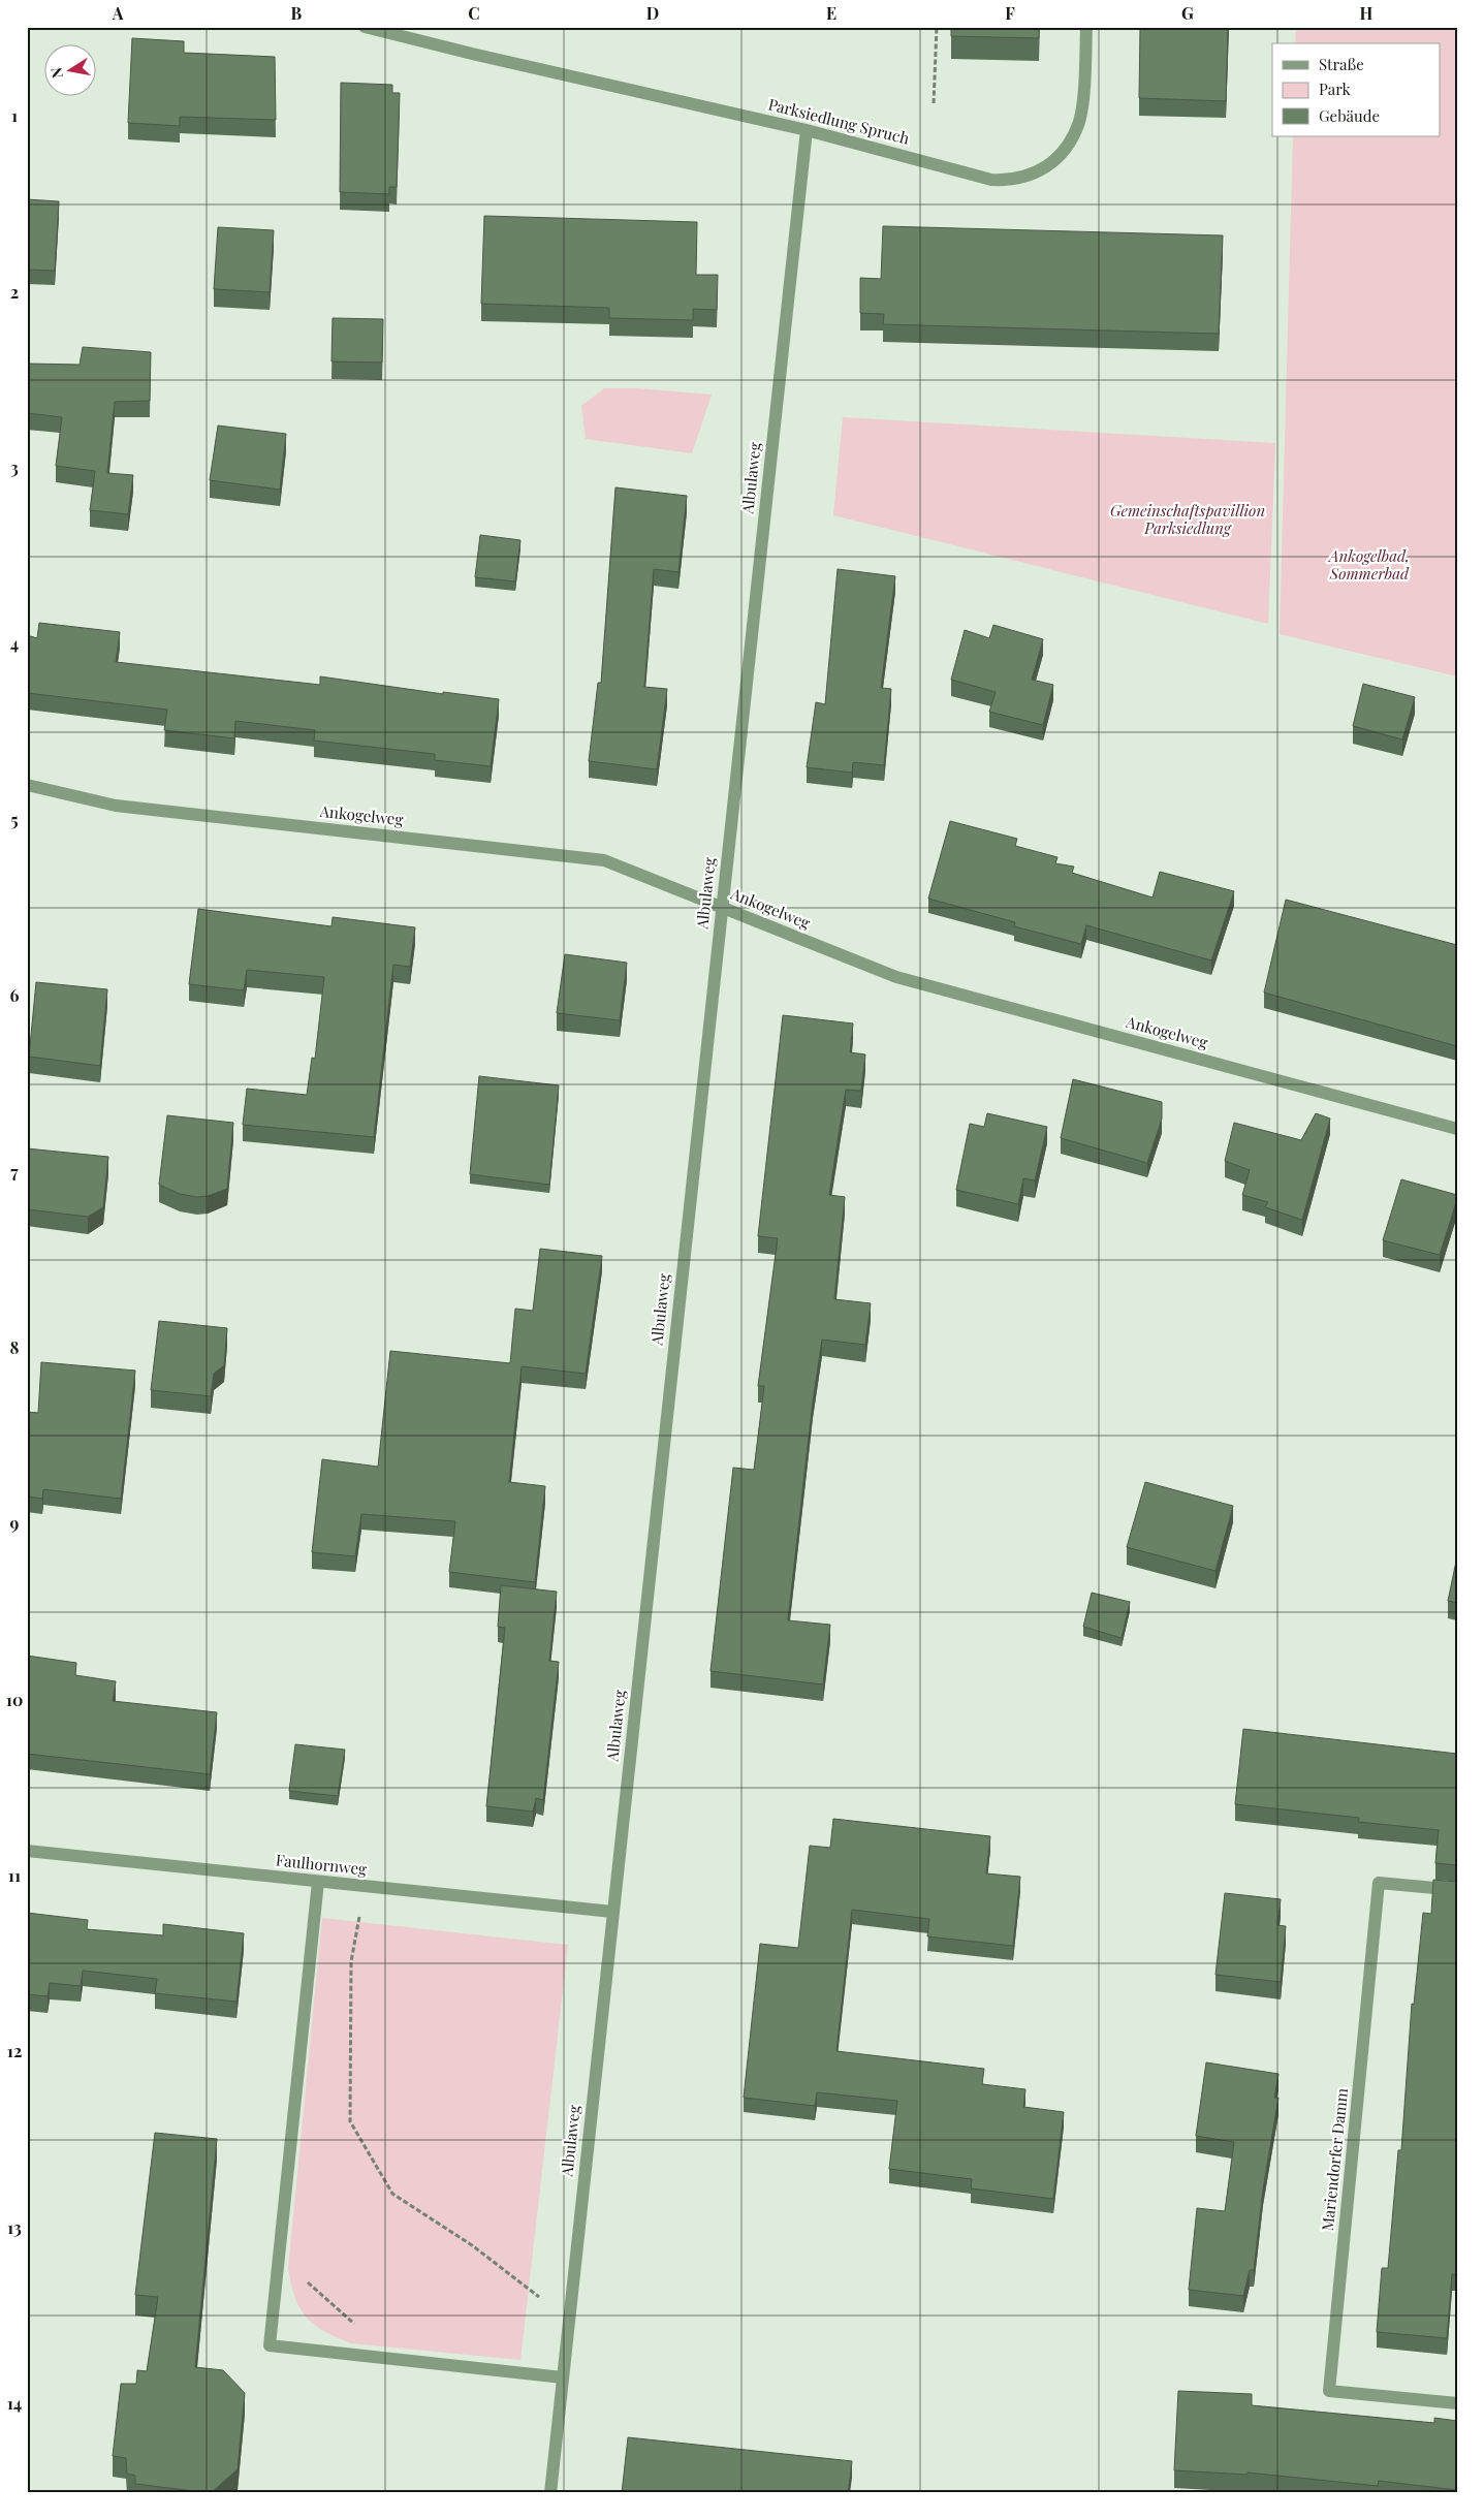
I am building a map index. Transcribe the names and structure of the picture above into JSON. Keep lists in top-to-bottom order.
{
  "streets": {
    "street": [
      "Parksiedlung Spruch",
      "Albulaweg",
      "Ankogelweg",
      "Faulhornweg",
      "Mariendorfer Damm"
    ]
  },
  "crossings": [
    ["Parksiedlung Spruch", "Albulaweg"],
    ["Albulaweg", "Ankogelweg"],
    ["Albulaweg", "Faulhornweg"]
  ],
  "parks": ["Gemeinschaftspavillion Parksiedlung", "Ankogelbad, Sommerbad"],
  "legend": ["Straße", "Park", "Gebäude"],
  "north": "left",
  "grid": {
    "columns": [
      "A",
      "B",
      "C",
      "D",
      "E",
      "F",
      "G",
      "H"
    ],
    "rows": [
      "1",
      "2",
      "3",
      "4",
      "5",
      "6",
      "7",
      "8",
      "9",
      "10",
      "11",
      "12",
      "13",
      "14"
    ]
  }
}
